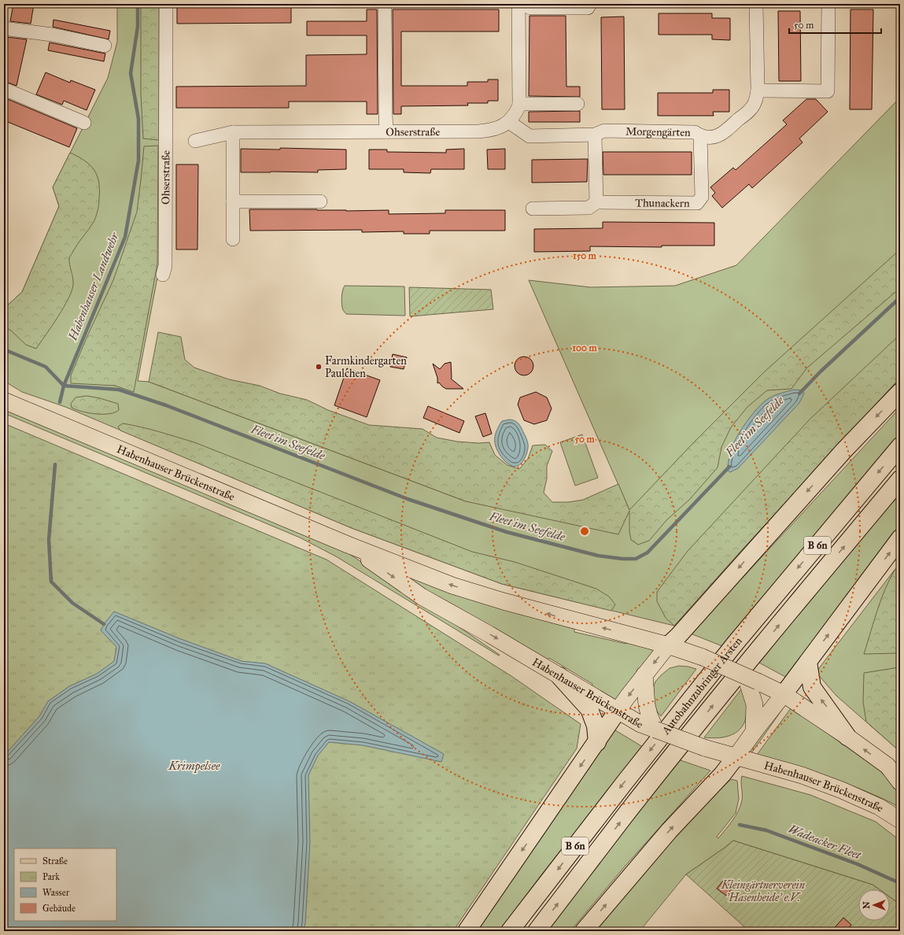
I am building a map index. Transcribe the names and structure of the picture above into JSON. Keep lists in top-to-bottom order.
{
  "streets": {
    "highway": ["B 6n", "Autobahnzubringer Arsten"],
    "main road": ["Habenhauser Brückenstraße"],
    "street": ["Ohserstraße", "Morgengärten", "Thunackern"]
  },
  "crossings": [
    ["Ohserstraße", "Morgengärten"],
    ["Morgengärten", "Thunackern"]
  ],
  "water": [
    "Habenhauser Landwehr",
    "Fleet im Seefelde",
    "Krimpelsee",
    "Wadeacker Fleet"
  ],
  "parks": ["Kleingärtnerverein 'Hasenheide' e.V."],
  "places": ["Farmkindergarten Paulchen"],
  "legend": [
    "Straße",
    "Park",
    "Wasser",
    "Gebäude"
  ],
  "scale_bar": "50 m",
  "north": "left",
  "rings": ["150 m", "100 m", "50 m"]
}
